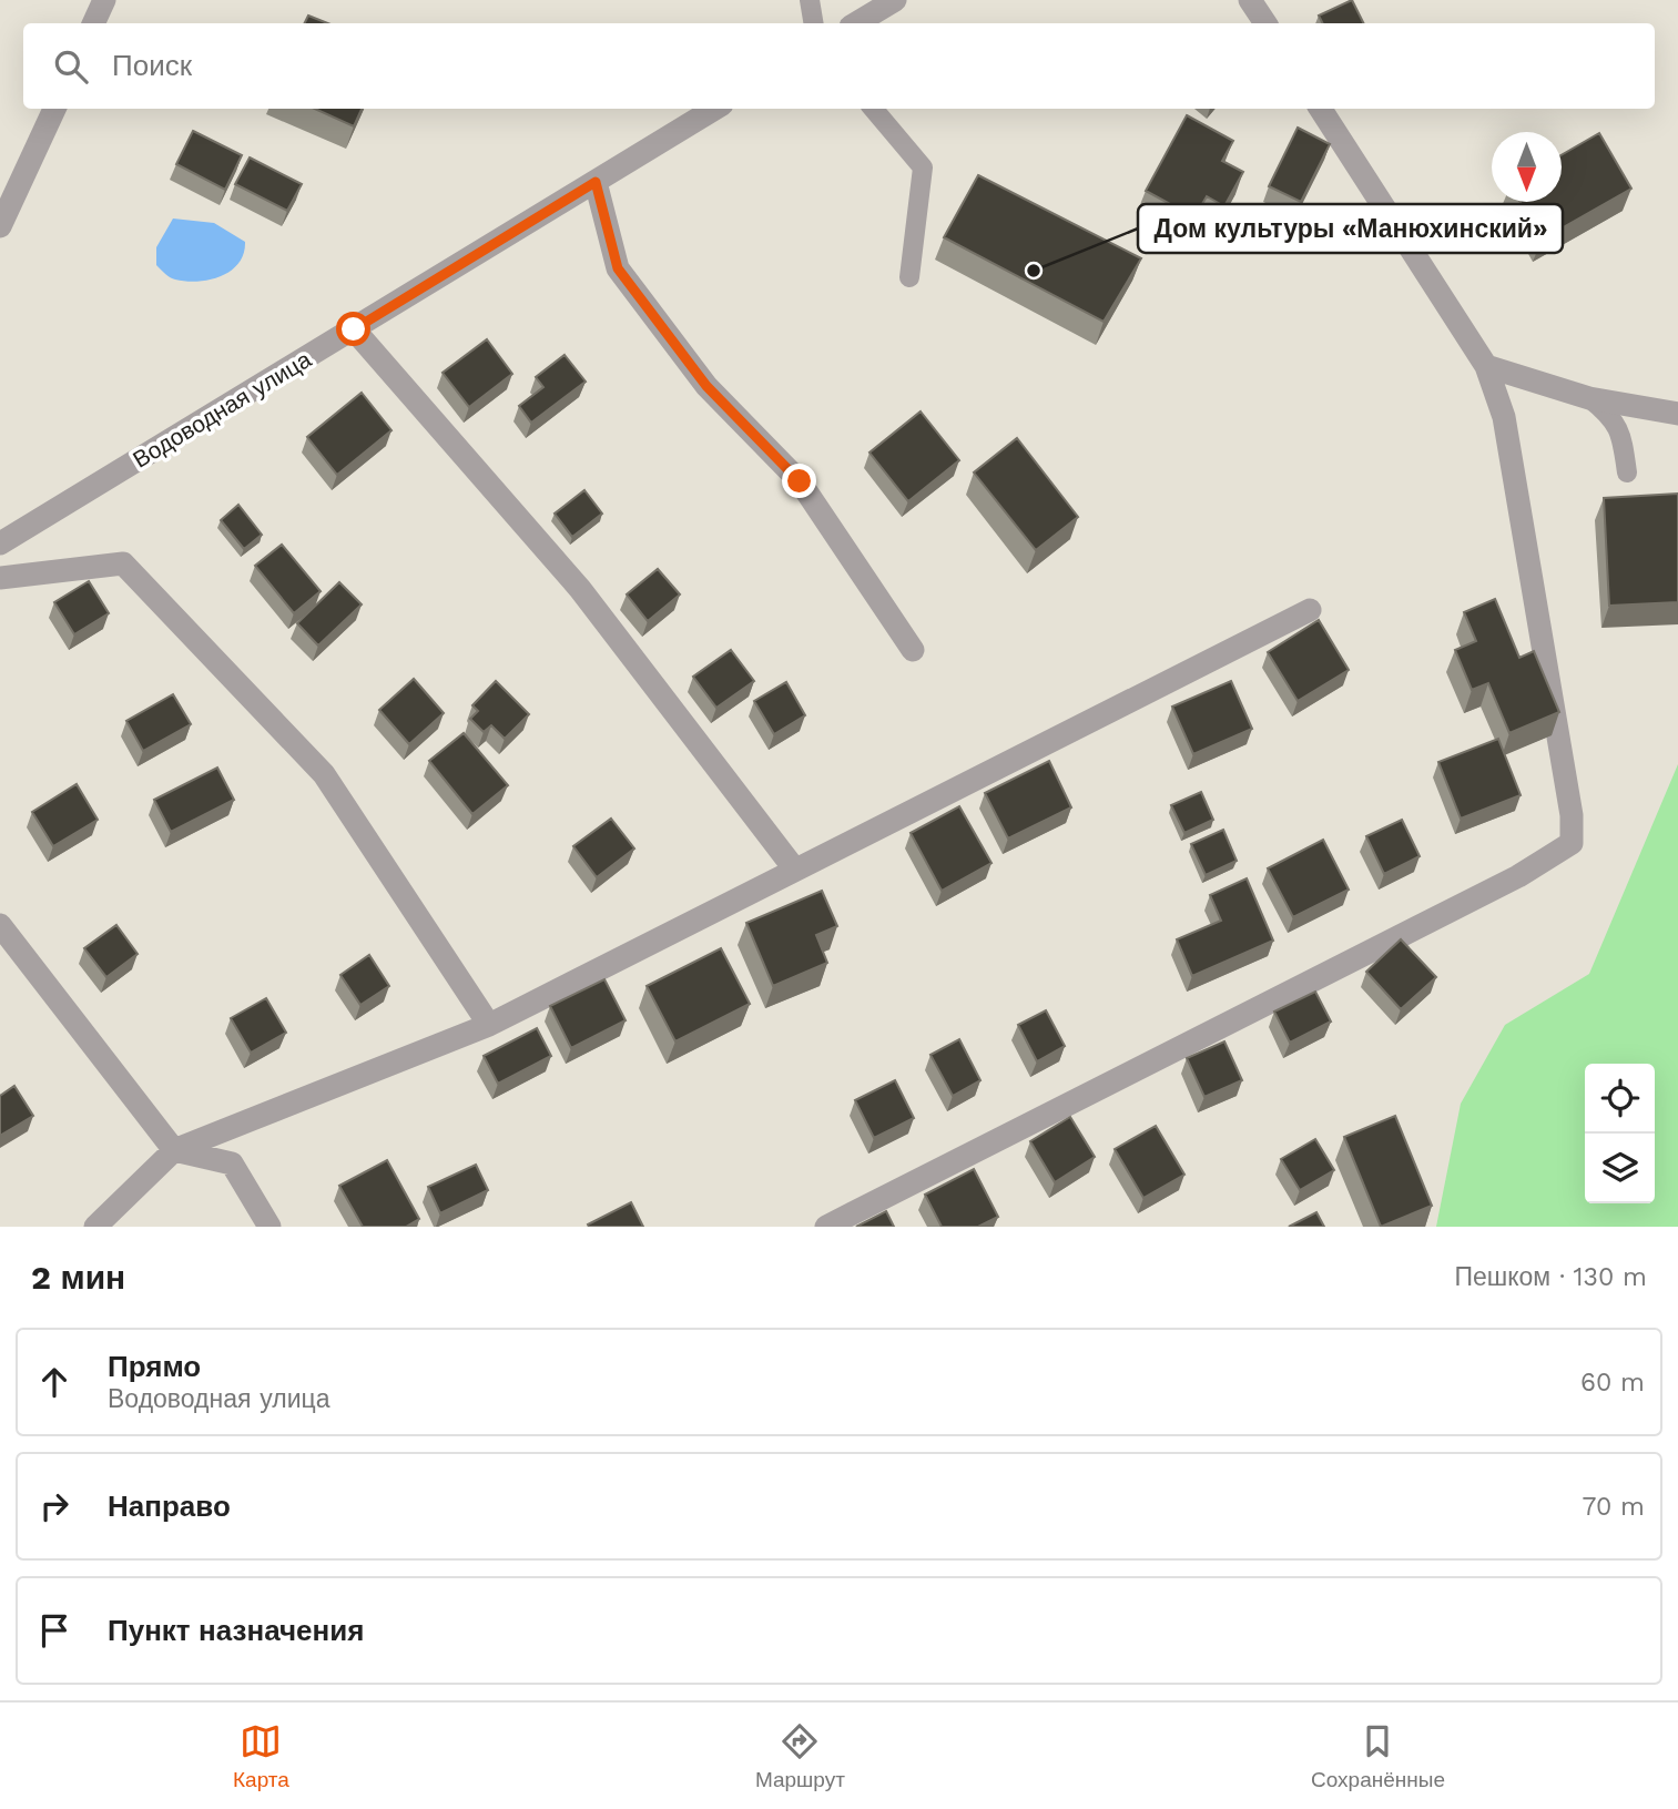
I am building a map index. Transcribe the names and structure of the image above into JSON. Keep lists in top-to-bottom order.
{
  "streets": {
    "street": ["Водоводная улица"]
  },
  "places": ["Дом культуры «Манюхинский»"],
  "north": "bottom",
  "page": {
    "search": "Поиск",
    "heading": ["2 мин", "Пешком · 130 m"],
    "list": [
      ["Прямо", "Водоводная улица", "60 m"],
      ["Направо", "70 m"],
      "Пункт назначения"
    ],
    "nav": ["Карта", "Маршрут", "Сохранённые"]
  }
}
